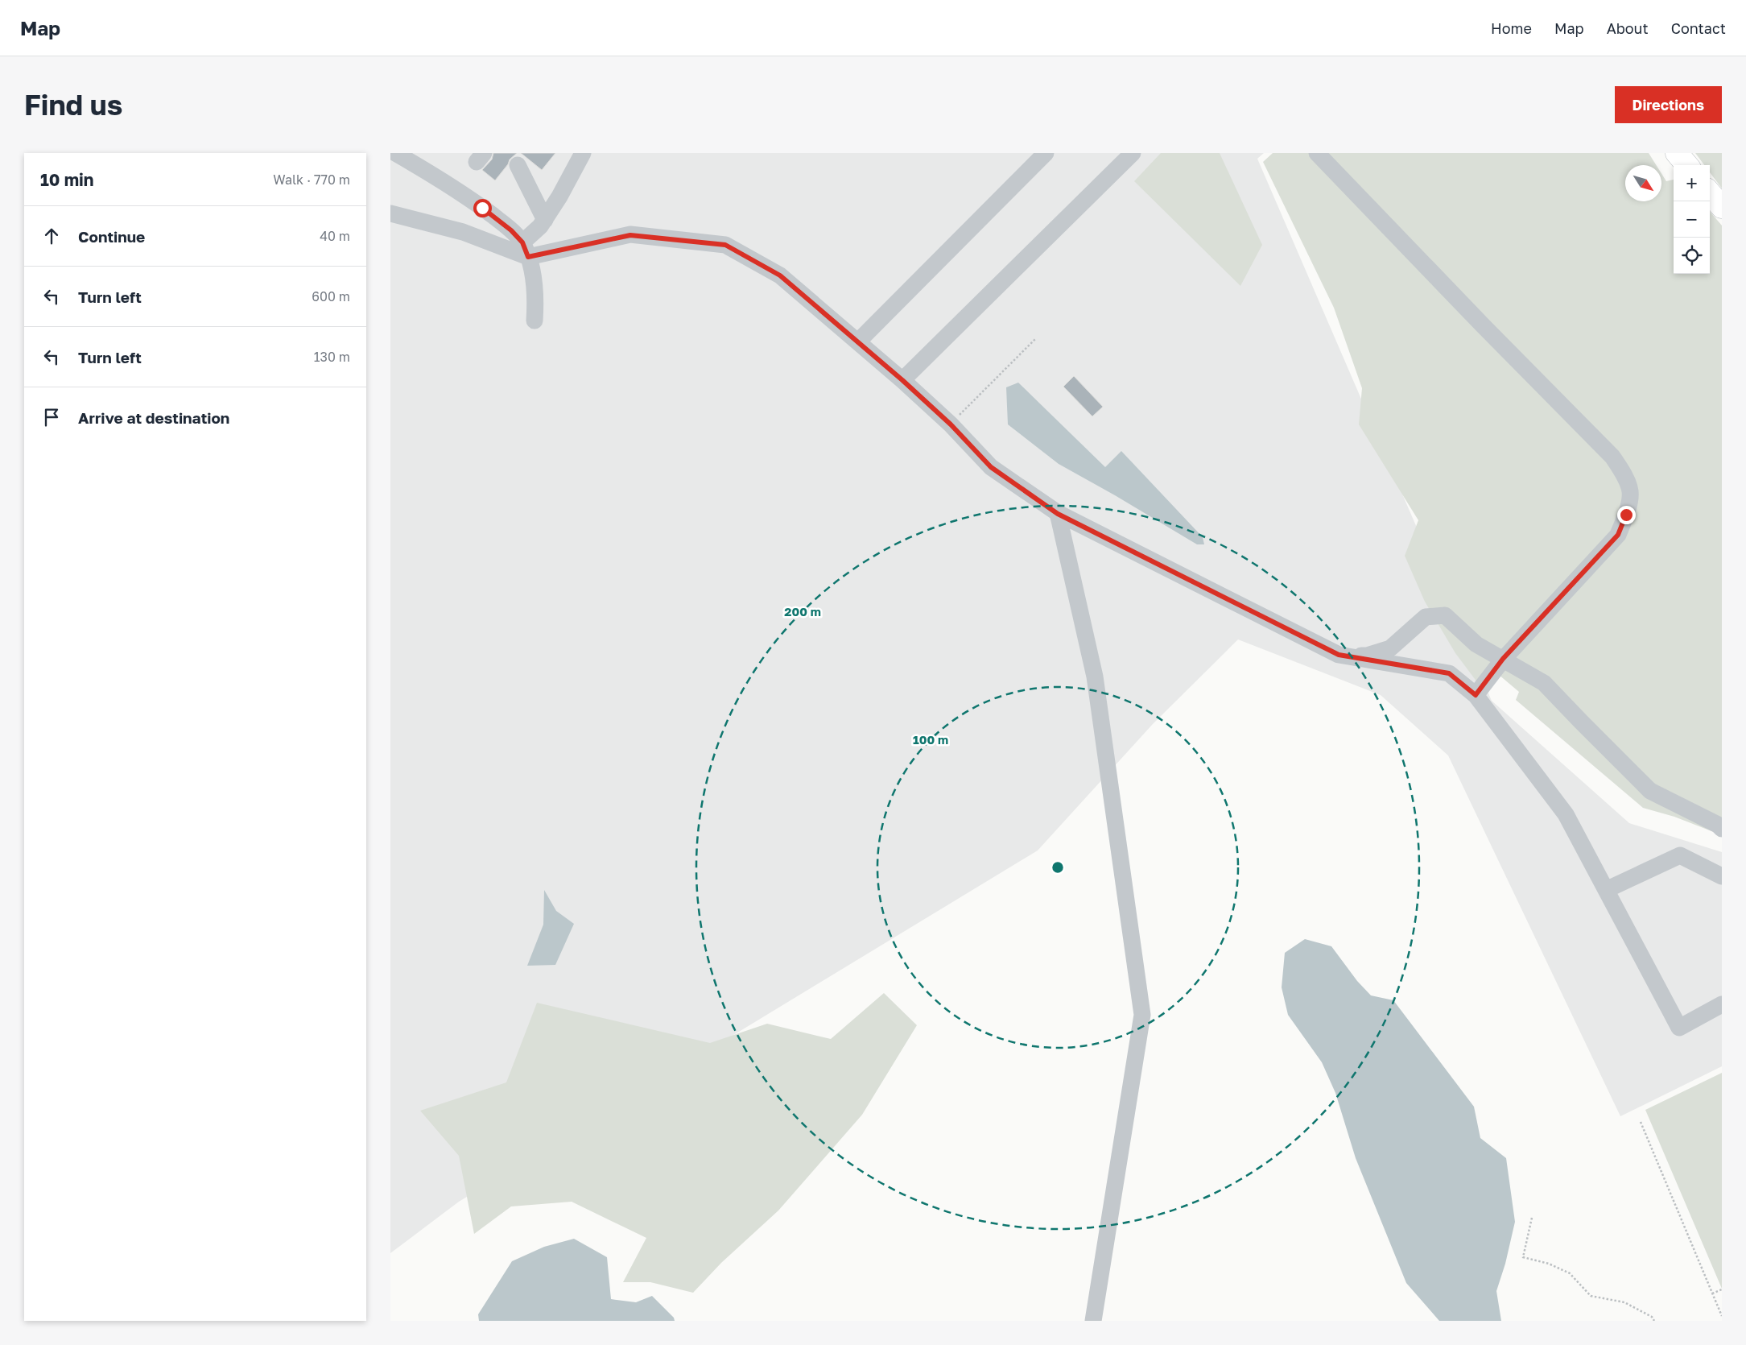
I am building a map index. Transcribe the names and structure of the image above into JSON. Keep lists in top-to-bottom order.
{
  "north": "bottom right",
  "page": {
    "header": "Map",
    "nav": [
      "Home",
      "Map",
      "About",
      "Contact"
    ],
    "buttons": "Directions",
    "title": "Find us",
    "heading": ["10 min", "Walk · 770 m"],
    "map_buttons": ["+", "−"],
    "list": [
      ["Continue", "40 m"],
      ["Turn left", "600 m"],
      ["Turn left", "130 m"],
      "Arrive at destination"
    ]
  },
  "rings": ["200 m", "100 m"]
}
